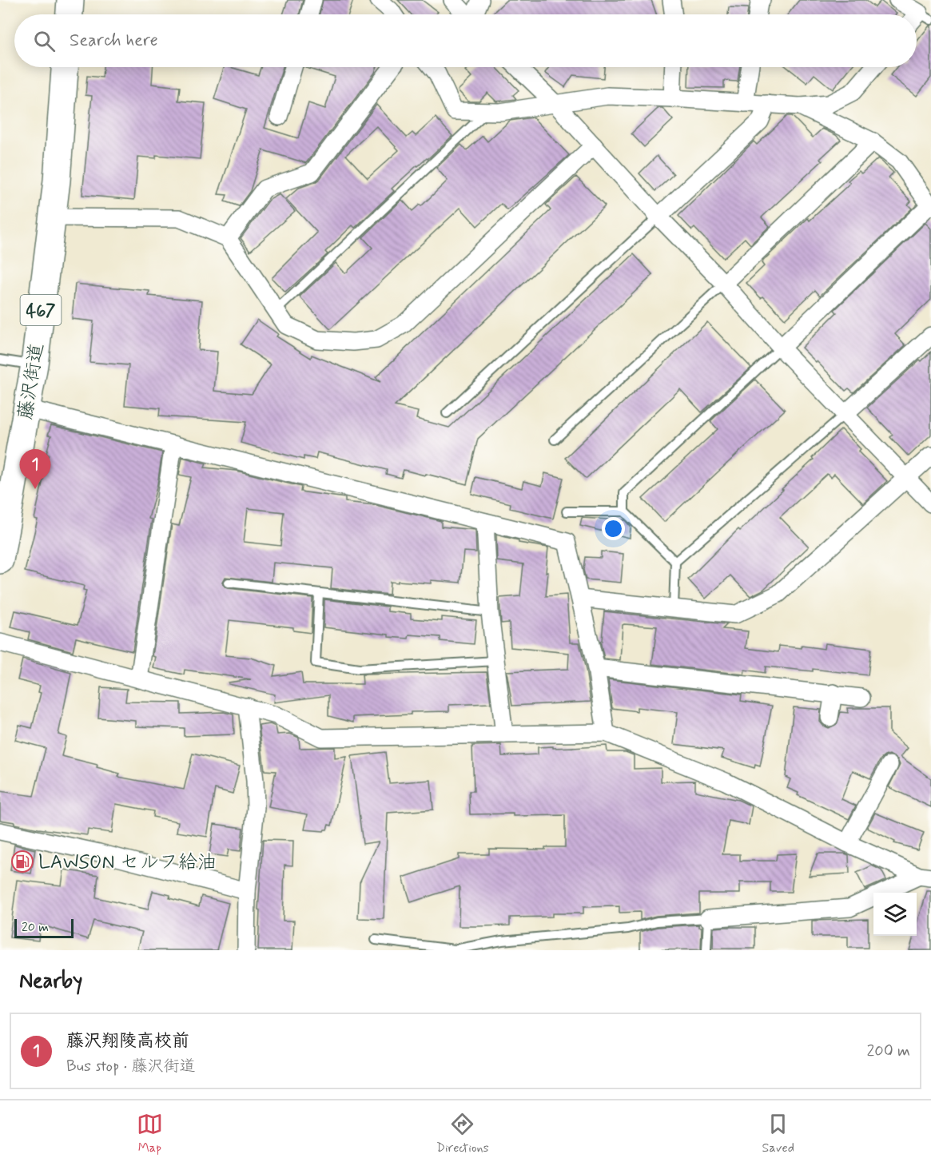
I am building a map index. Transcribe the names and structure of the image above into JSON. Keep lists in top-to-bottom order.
{
  "streets": {
    "highway": ["467", "藤沢街道"]
  },
  "places": {
    "fuel station": ["LAWSON セルフ給油"]
  },
  "scale_bar": "20 m",
  "page": {
    "search": "Search here",
    "pins": "1",
    "scale": "20 m",
    "heading": "Nearby",
    "list": [
      {
        "mark": "1",
        "name": "藤沢翔陵高校前",
        "note": "Bus stop · 藤沢街道",
        "value": "200 m"
      }
    ],
    "nav": ["Map", "Directions", "Saved"]
  }
}
